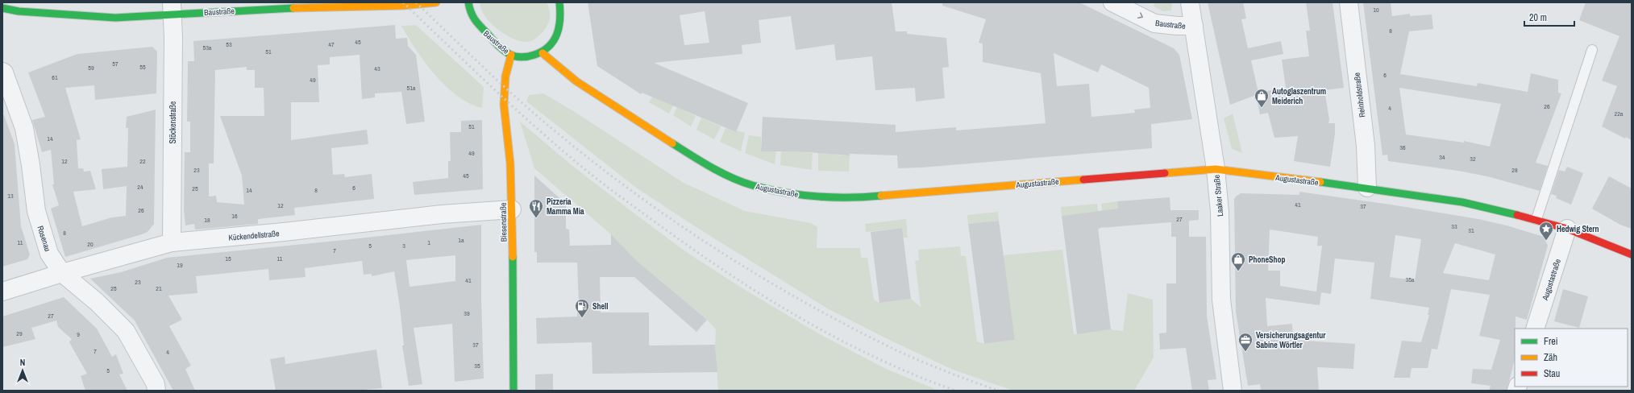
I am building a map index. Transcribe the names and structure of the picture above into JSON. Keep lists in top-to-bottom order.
{
  "streets": {
    "main road": ["Baustraße", "Augustastraße", "Biesenstraße"],
    "street": [
      "Reinholdstraße",
      "Stöckenstraße",
      "Laaker Straße",
      "Kückendellstraße",
      "Rosenau"
    ]
  },
  "crossings": [
    ["Baustraße", "Stöckenstraße"],
    ["Baustraße", "Augustastraße"],
    ["Baustraße", "Laaker Straße"],
    ["Baustraße", "Biesenstraße"],
    ["Reinholdstraße", "Augustastraße"],
    ["Stöckenstraße", "Kückendellstraße"],
    ["Augustastraße", "Laaker Straße"],
    ["Biesenstraße", "Kückendellstraße"],
    ["Kückendellstraße", "Rosenau"]
  ],
  "places": {
    "shop": ["Autoglaszentrum Meiderich", "PhoneShop"],
    "restaurant": ["Pizzeria Mamma Mia"],
    "place": ["Hedwig Stern"],
    "fuel station": ["Shell"],
    "office": ["Versicherungsagentur Sabine Wörtler"]
  },
  "house_numbers": [
    "10",
    "8",
    "45",
    "53",
    "47",
    "53a",
    "51",
    "57",
    "55",
    "59",
    "43",
    "6",
    "61",
    "49",
    "51a",
    "26",
    "4",
    "22a",
    "51",
    "14",
    "36",
    "49",
    "34",
    "32",
    "12",
    "22",
    "23",
    "28",
    "45",
    "24",
    "6",
    "25",
    "14",
    "8",
    "13",
    "41",
    "12",
    "37",
    "26",
    "16",
    "27",
    "18",
    "33",
    "31",
    "8",
    "1a",
    "11",
    "1",
    "20",
    "5",
    "3",
    "7",
    "15",
    "11",
    "19",
    "35a",
    "41",
    "23",
    "25",
    "21",
    "39",
    "27",
    "29",
    "9",
    "37",
    "7",
    "4",
    "35",
    "5"
  ],
  "legend": ["Frei", "Zäh", "Stau"],
  "scale_bar": "20 m",
  "north": "top"
}
